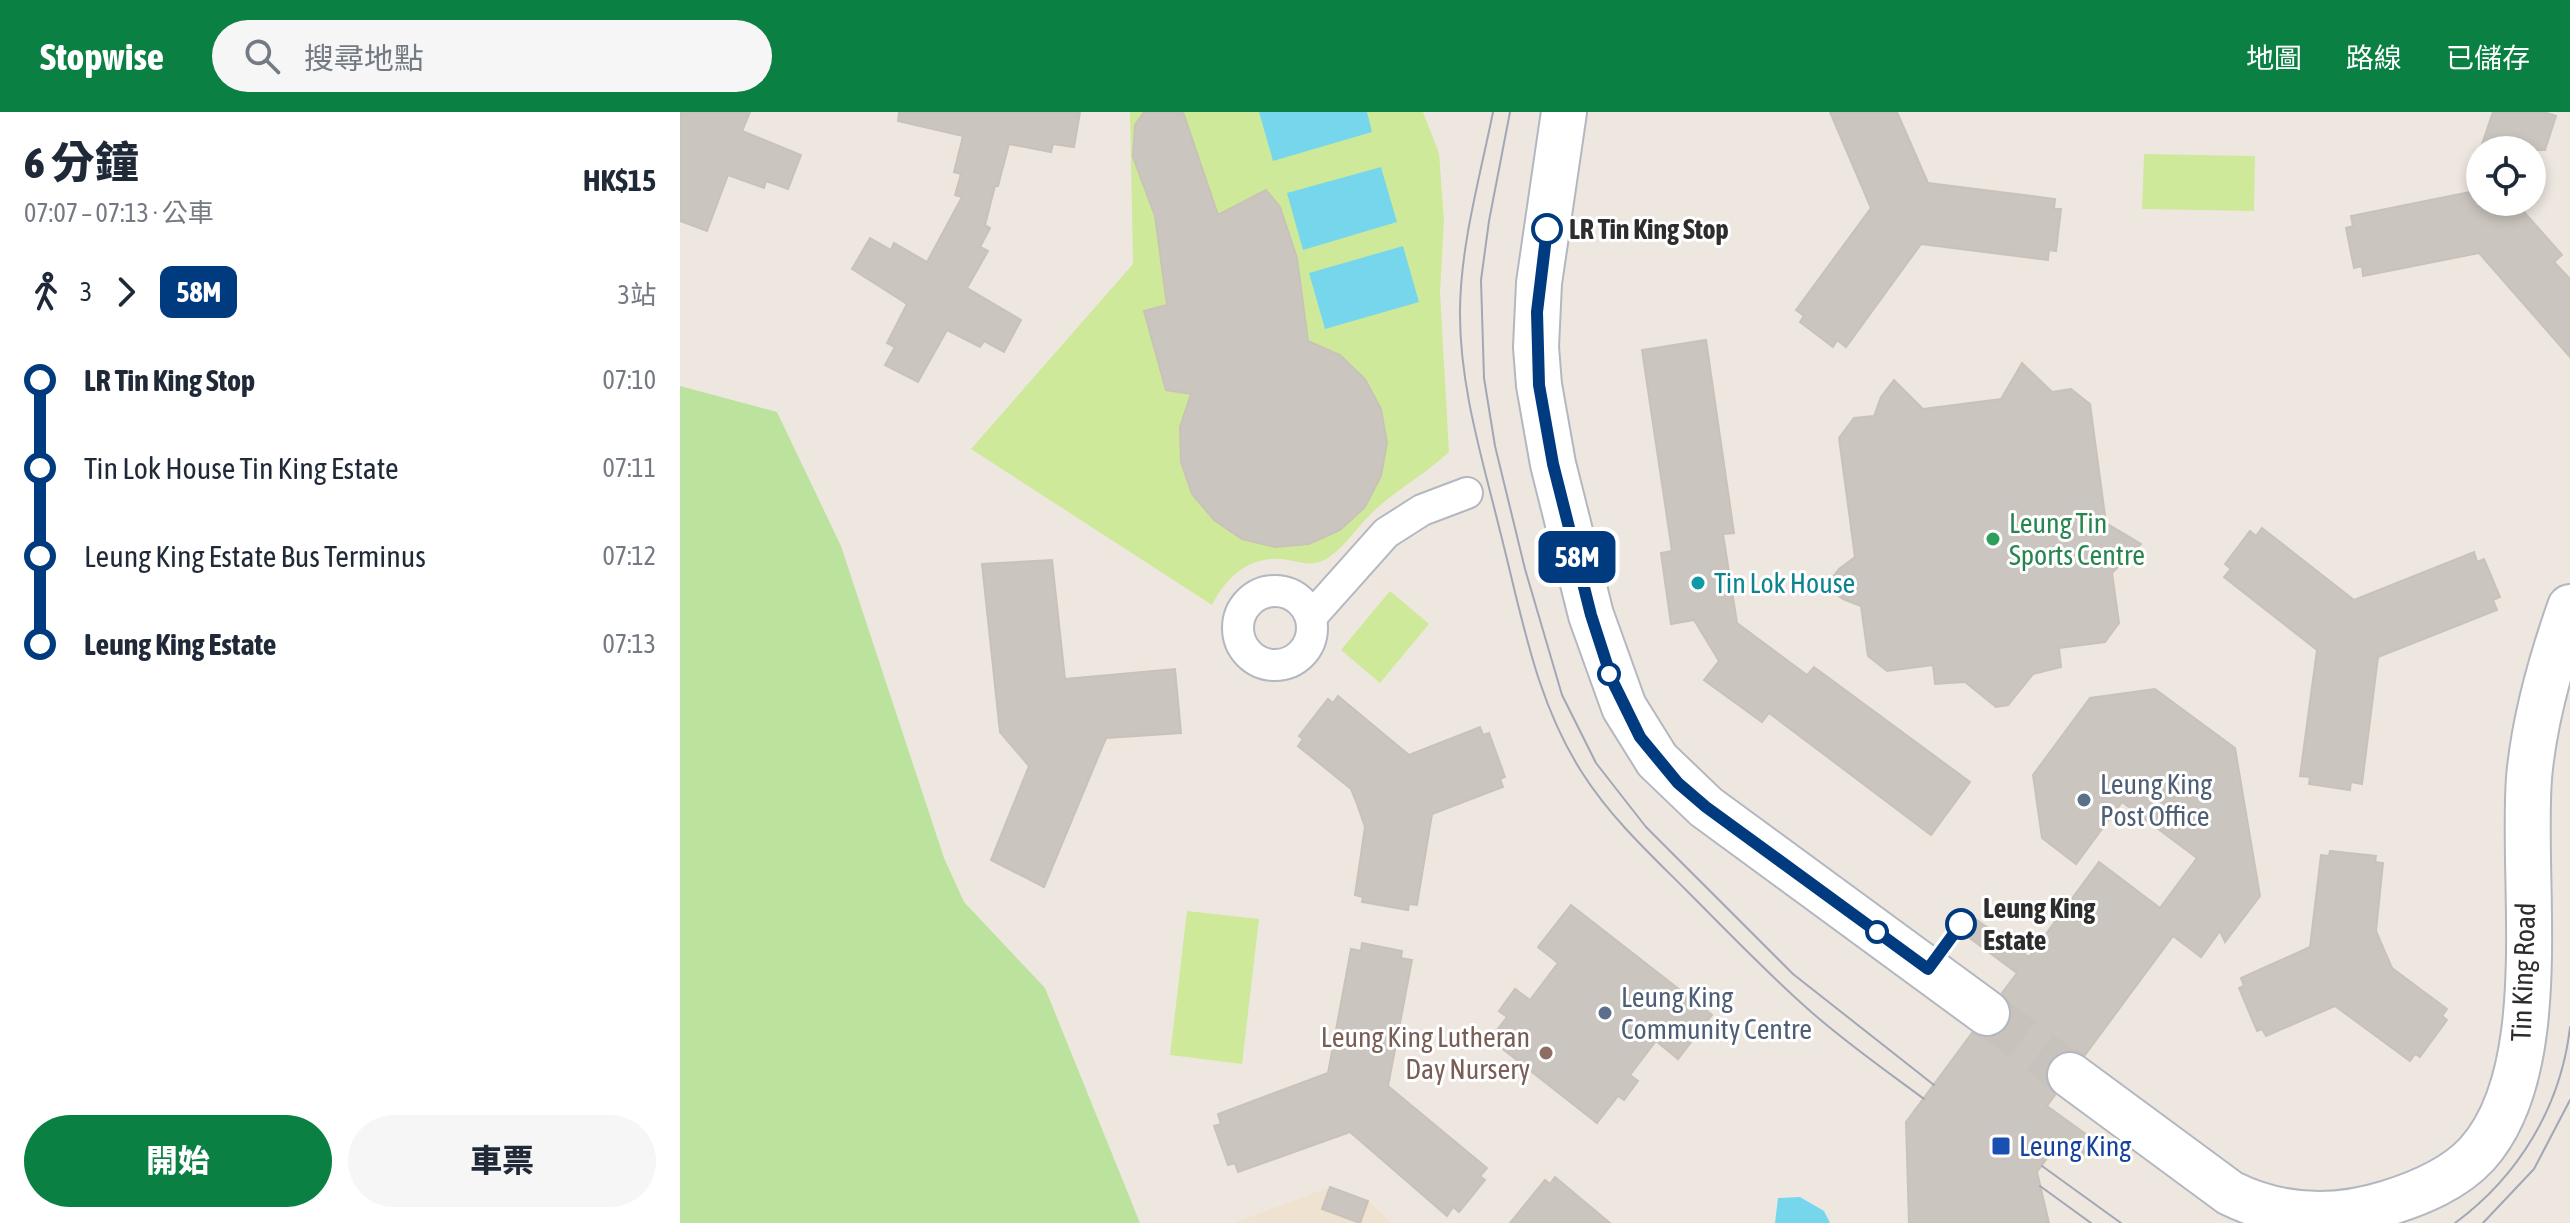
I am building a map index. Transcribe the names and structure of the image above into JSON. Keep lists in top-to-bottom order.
{
  "streets": {
    "street": ["Tin King Road"]
  },
  "places": {
    "other": [
      "LR Tin King Stop",
      "Leung Tin Sports Centre",
      "Tin Lok House",
      "Leung King Post Office",
      "Leung King Estate",
      "Leung King Community Centre",
      "Leung King Lutheran Day Nursery"
    ],
    "transit": ["Leung King"]
  },
  "lines": ["bus line 58M"],
  "page": {
    "header": "Stopwise",
    "search": "搜尋地點",
    "nav": ["地圖", "路線", "已儲存"],
    "heading": ["6 分鐘", "07:07 – 07:13 · 公車", "HK$15"],
    "on_map": "58M",
    "legs": ["3", "58M", "3站"],
    "list": [
      {
        "name": "LR Tin King Stop",
        "value": "07:10"
      },
      {
        "name": "Tin Lok House Tin King Estate",
        "value": "07:11"
      },
      {
        "name": "Leung King Estate Bus Terminus",
        "value": "07:12"
      },
      {
        "name": "Leung King Estate",
        "value": "07:13"
      }
    ],
    "buttons": ["開始", "車票"]
  }
}
